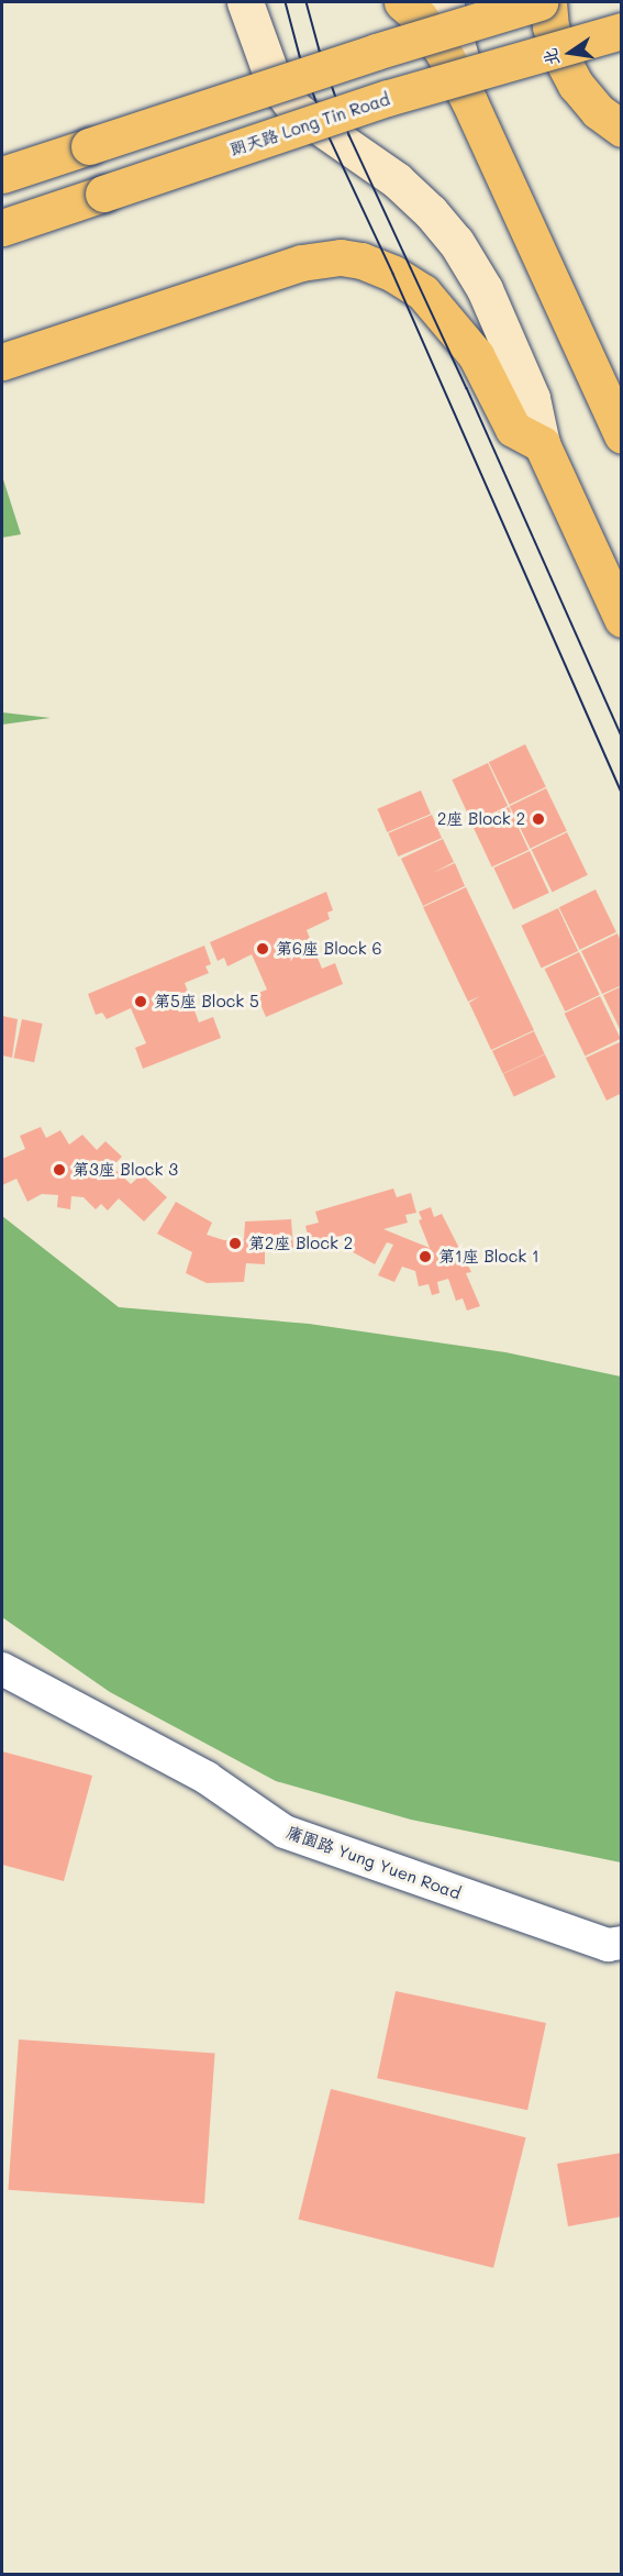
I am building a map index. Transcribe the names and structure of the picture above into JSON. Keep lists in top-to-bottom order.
{
  "streets": {
    "main road": ["朗天路 Long Tin Road"],
    "street": ["庸園路 Yung Yuen Road"]
  },
  "places": [
    "2座 Block 2",
    "第6座 Block 6",
    "第5座 Block 5",
    "第3座 Block 3",
    "第2座 Block 2",
    "第1座 Block 1"
  ],
  "north": "left"
}
